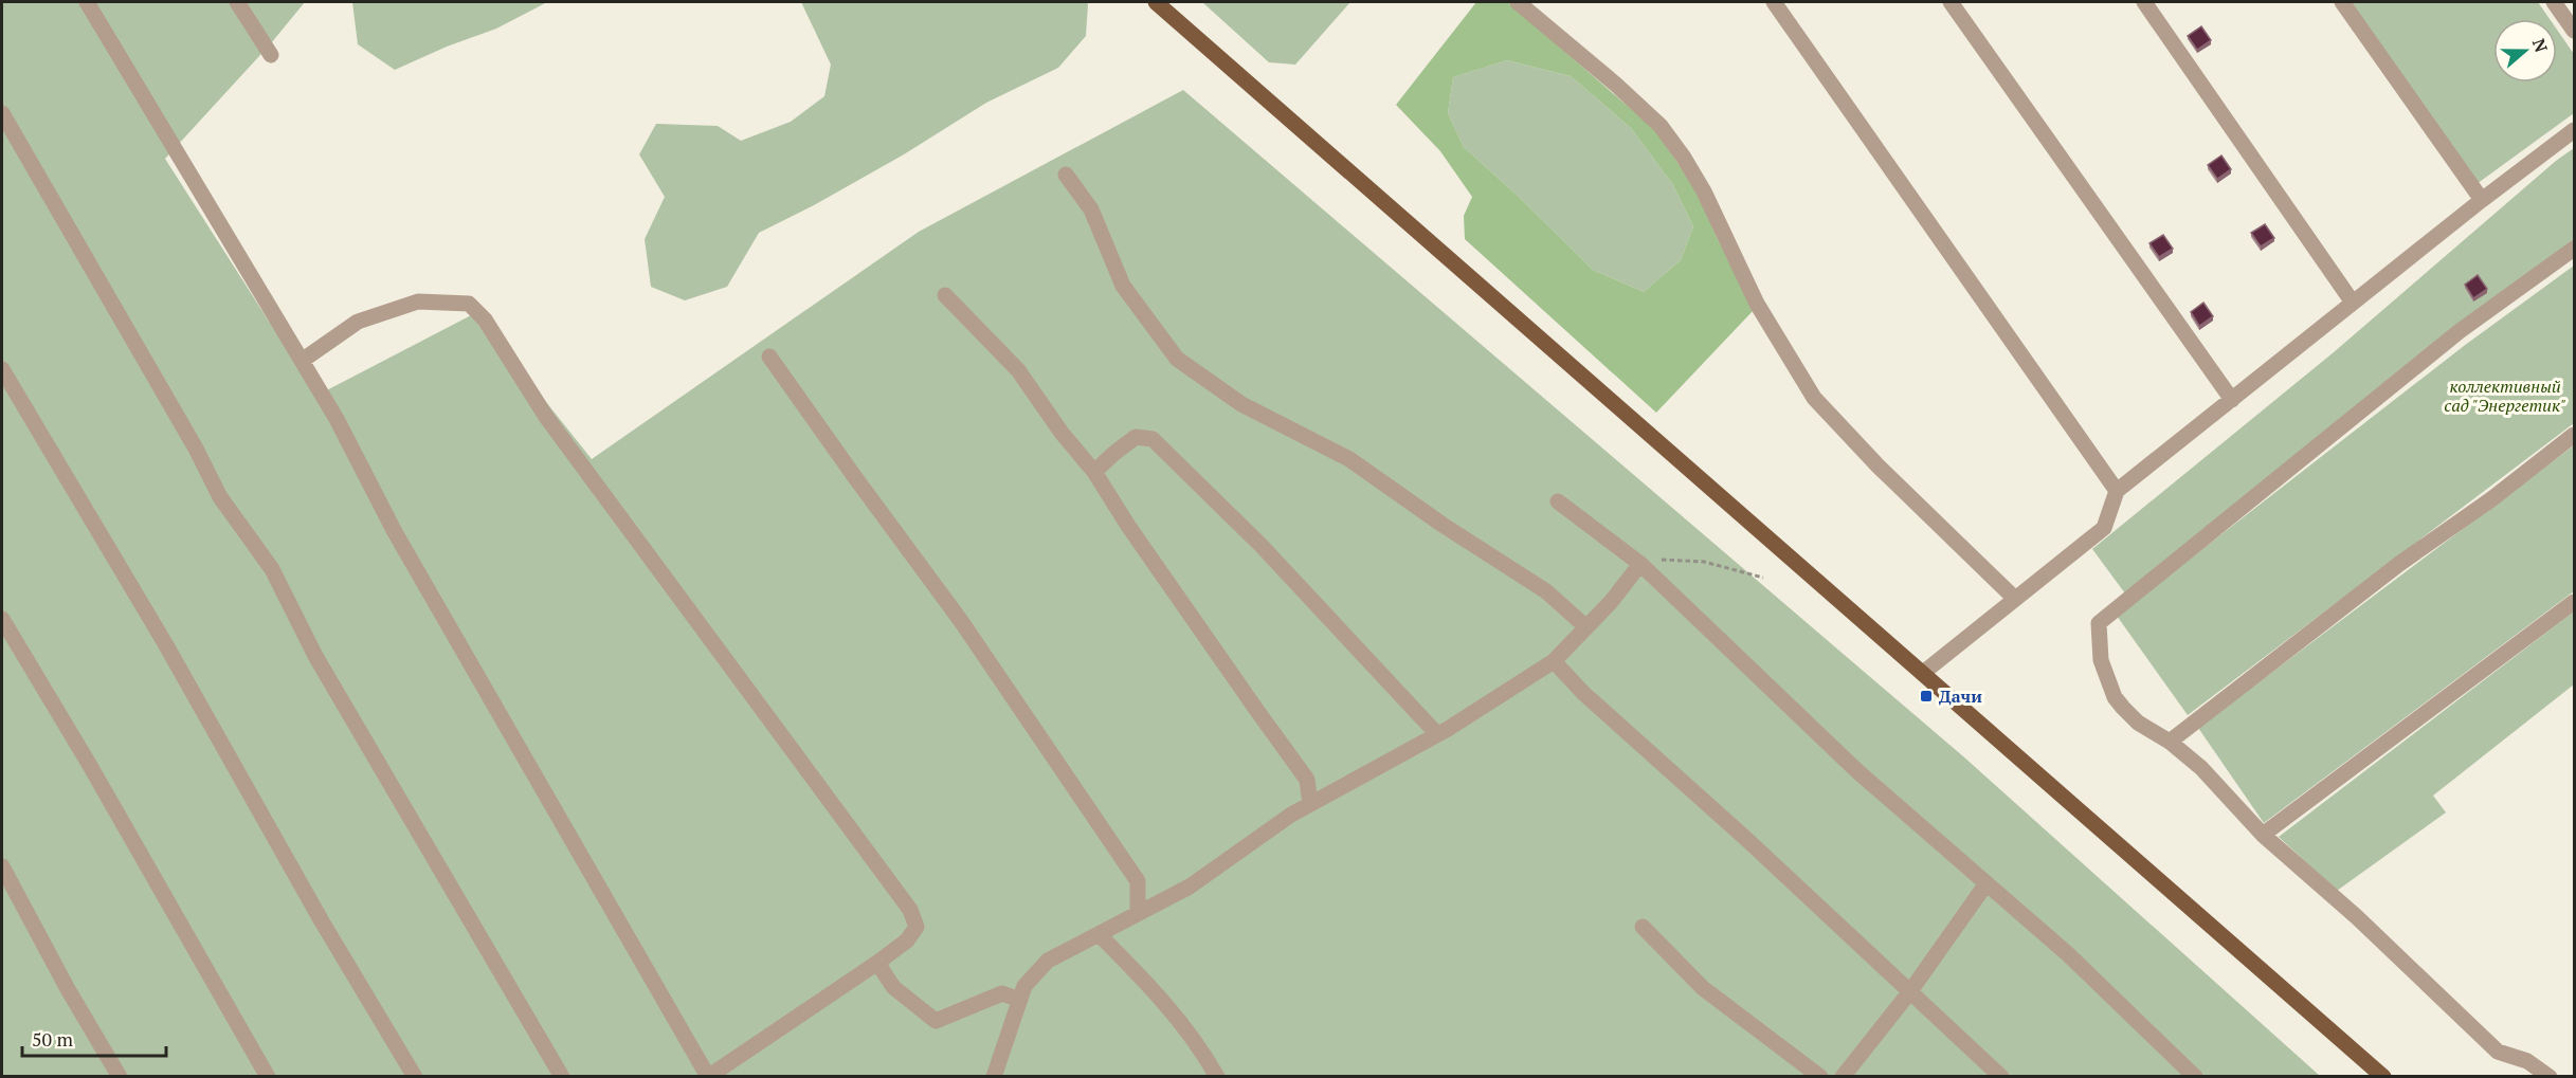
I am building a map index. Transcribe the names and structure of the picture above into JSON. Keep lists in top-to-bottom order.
{
  "parks": ["коллективный сад \"Энергетик\""],
  "places": {
    "transit": ["Дачи"]
  },
  "scale_bar": "50 m",
  "north": "right"
}
